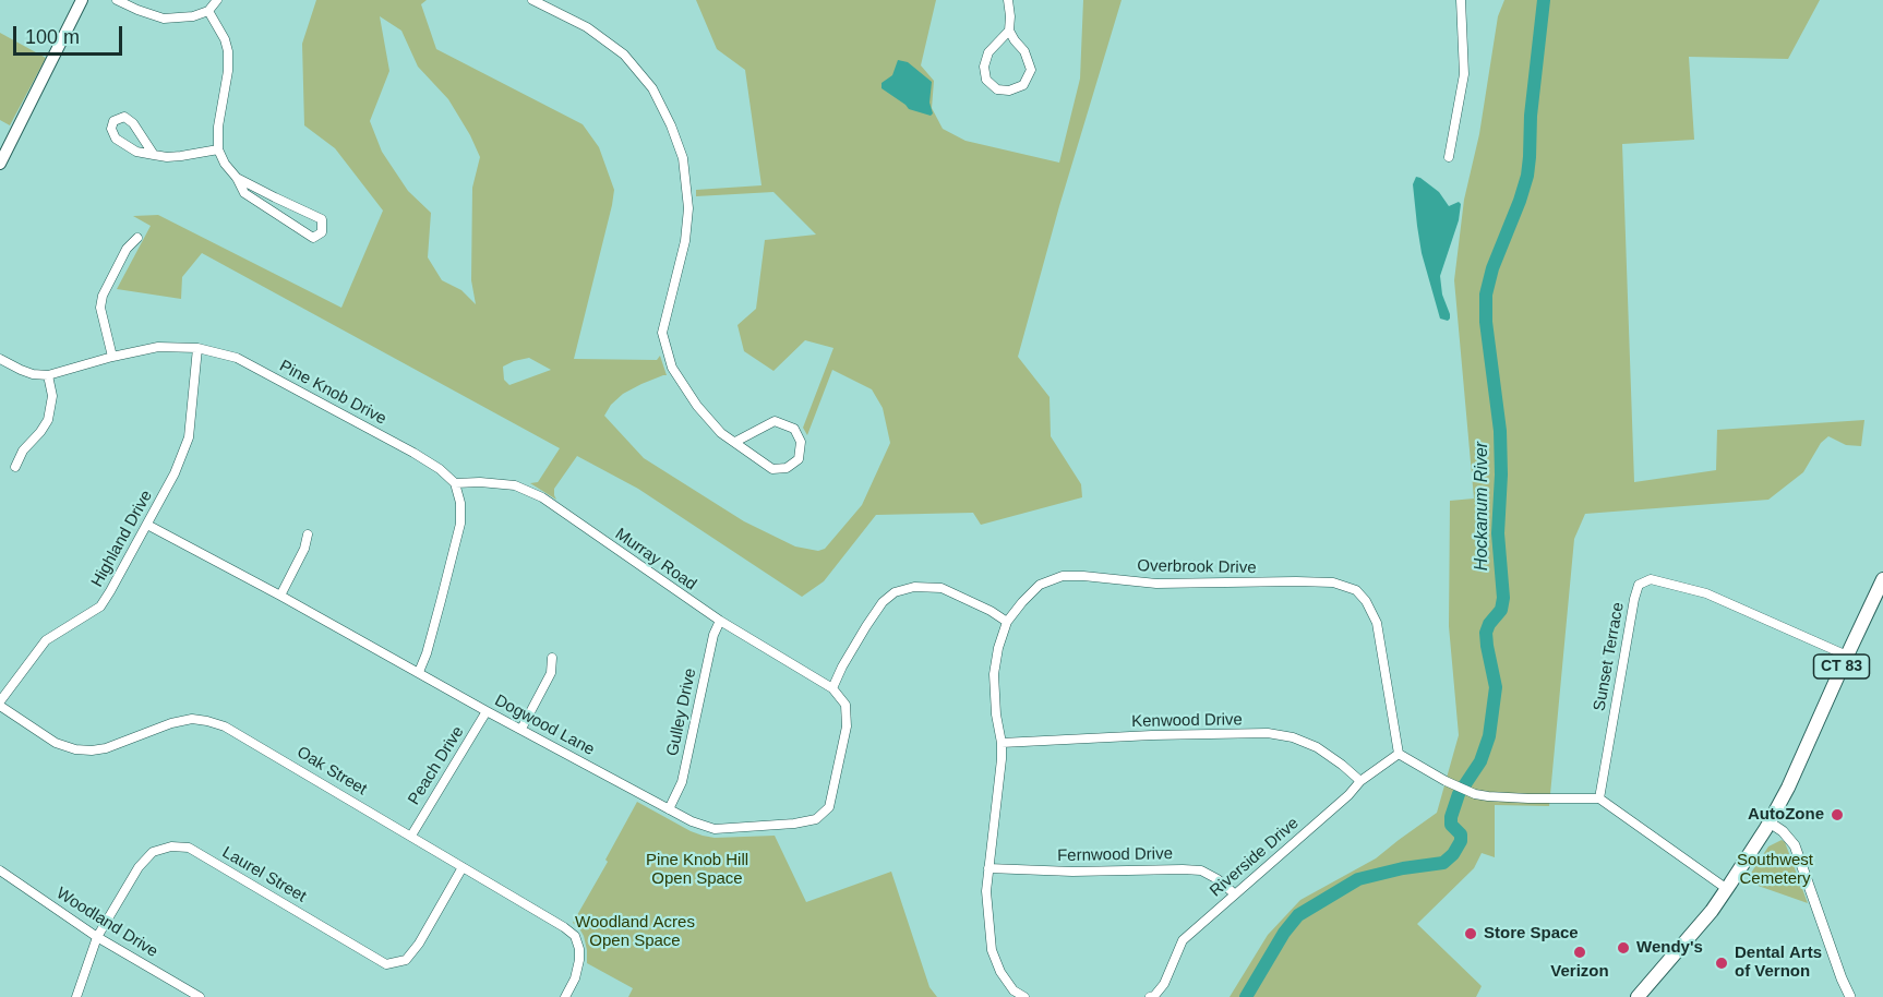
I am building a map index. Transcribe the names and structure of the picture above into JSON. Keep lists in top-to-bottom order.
{
  "streets": {
    "main road": ["CT 83"],
    "street": [
      "Pine Knob Drive",
      "Highland Drive",
      "Murray Road",
      "Overbrook Drive",
      "Sunset Terrace",
      "Gulley Drive",
      "Kenwood Drive",
      "Dogwood Lane",
      "Peach Drive",
      "Oak Street",
      "Fernwood Drive",
      "Riverside Drive",
      "Laurel Street",
      "Woodland Drive"
    ]
  },
  "crossings": [
    ["Pine Knob Drive", "Highland Drive"],
    ["Pine Knob Drive", "Murray Road"],
    ["Highland Drive", "Dogwood Lane"],
    ["Highland Drive", "Oak Street"],
    ["Murray Road", "Gulley Drive"],
    ["Murray Road", "Dogwood Lane"],
    ["Overbrook Drive", "Kenwood Drive"],
    ["Overbrook Drive", "Riverside Drive"],
    ["Sunset Terrace", "CT 83"],
    ["Gulley Drive", "Dogwood Lane"],
    ["Kenwood Drive", "Riverside Drive"],
    ["Dogwood Lane", "Peach Drive"],
    ["Peach Drive", "Oak Street"],
    ["Oak Street", "Laurel Street"],
    ["Fernwood Drive", "Riverside Drive"],
    ["Laurel Street", "Woodland Drive"]
  ],
  "water": ["Hockanum River"],
  "parks": ["Pine Knob Hill Open Space", "Southwest Cemetery", "Woodland Acres Open Space"],
  "places": [
    "AutoZone",
    "Store Space",
    "Wendy's",
    "Verizon",
    "Dental Arts of Vernon"
  ],
  "scale_bar": "100 m"
}
